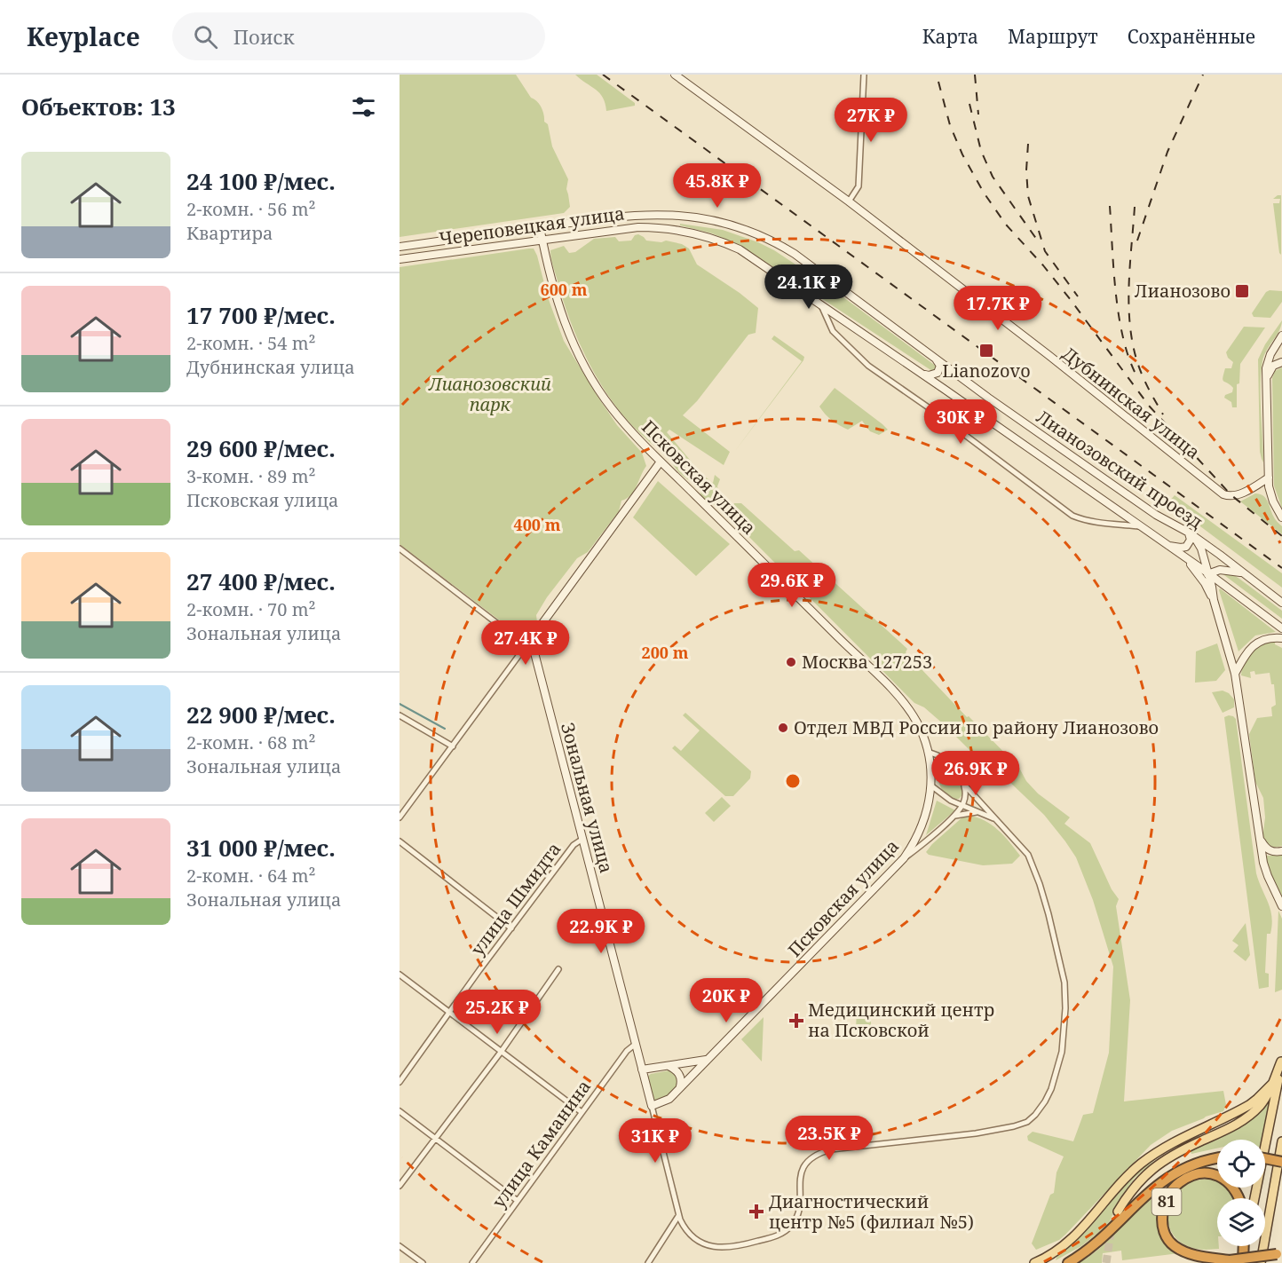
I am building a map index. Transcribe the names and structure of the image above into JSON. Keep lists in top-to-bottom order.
{
  "streets": {
    "highway": ["81"],
    "street": [
      "Череповецкая улица",
      "Дубнинская улица",
      "Лианозовский проезд",
      "Псковская улица",
      "Зональная улица",
      "улица Шмидта",
      "улица Каманина"
    ]
  },
  "crossings": [
    ["Череповецкая улица", "Лианозовский проезд"],
    ["Череповецкая улица", "Псковская улица"],
    ["Псковская улица", "Зональная улица"],
    ["Зональная улица", "улица Шмидта"],
    ["Зональная улица", "улица Каманина"]
  ],
  "parks": ["Лианозовский парк"],
  "places": {
    "transit": ["Лианозово", "Lianozovo"],
    "other": ["Москва 127253", "Отдел МВД России по району Лианозово"],
    "health": ["Медицинский центр на Псковской", "Диагностический центр №5 (филиал №5)"]
  },
  "page": {
    "header": "Keyplace",
    "search": "Поиск",
    "nav": ["Карта", "Маршрут", "Сохранённые"],
    "heading": "Объектов: 13",
    "price": [
      "27K ₽",
      "45.8K ₽",
      "24.1K ₽",
      "17.7K ₽",
      "30K ₽",
      "29.6K ₽",
      "27.4K ₽",
      "26.9K ₽",
      "22.9K ₽",
      "20K ₽",
      "25.2K ₽",
      "23.5K ₽",
      "31K ₽"
    ],
    "list": [
      {
        "name": "24 100 ₽/мес.",
        "note": "2-комн. · 56 m² · Квартира"
      },
      {
        "name": "17 700 ₽/мес.",
        "note": "2-комн. · 54 m² · Дубнинская улица"
      },
      {
        "name": "29 600 ₽/мес.",
        "note": "3-комн. · 89 m² · Псковская улица"
      },
      {
        "name": "27 400 ₽/мес.",
        "note": "2-комн. · 70 m² · Зональная улица"
      },
      {
        "name": "22 900 ₽/мес.",
        "note": "2-комн. · 68 m² · Зональная улица"
      },
      {
        "name": "31 000 ₽/мес.",
        "note": "2-комн. · 64 m² · Зональная улица"
      }
    ]
  },
  "rings": ["600 m", "400 m", "200 m"]
}
